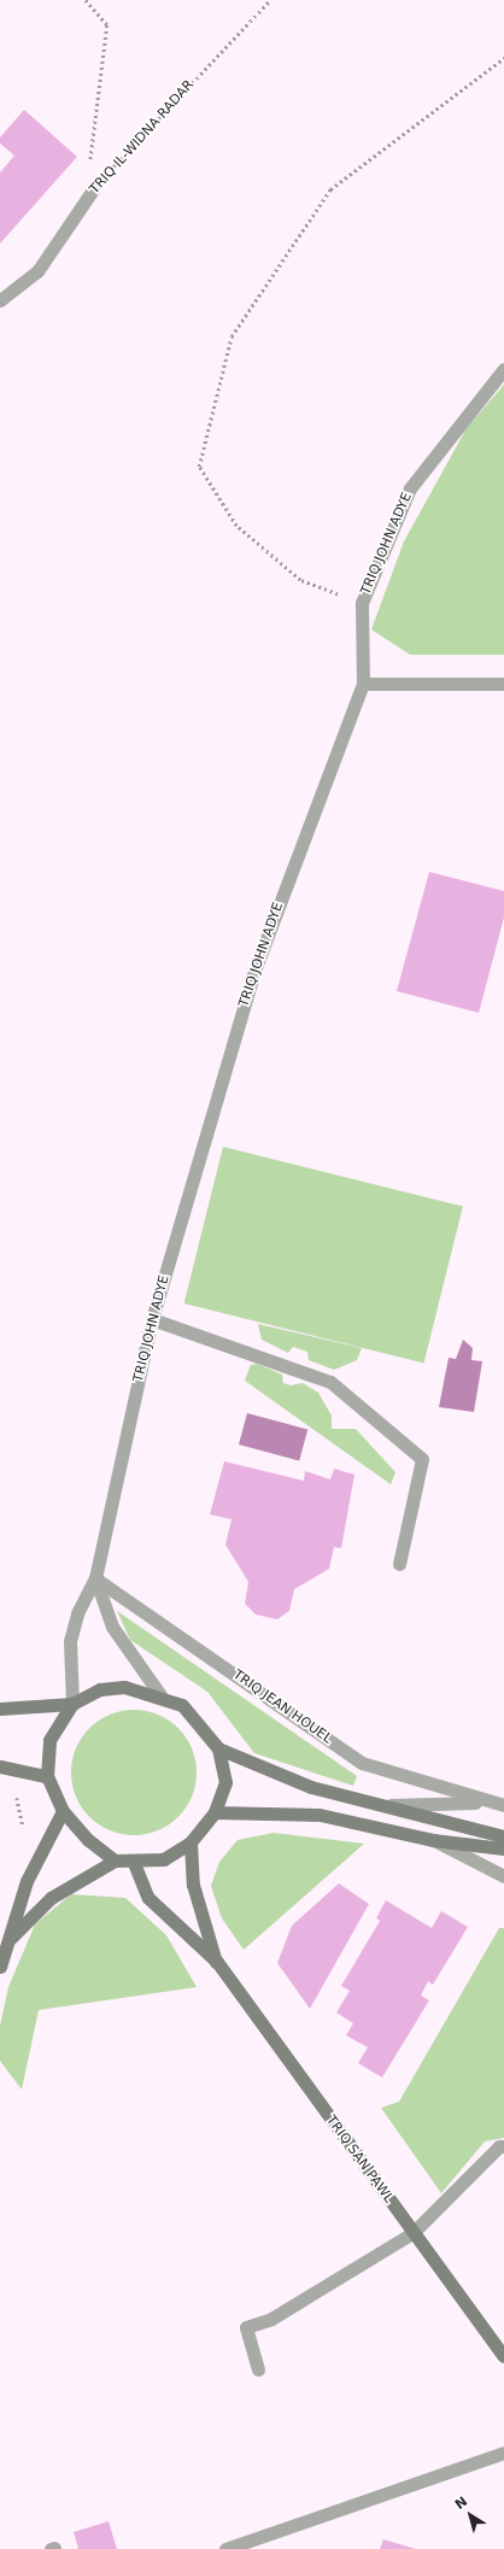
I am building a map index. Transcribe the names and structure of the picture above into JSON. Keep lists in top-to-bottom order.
{
  "streets": {
    "main road": ["TRIQ JEAN HOUEL", "TRIQ SAN PAWL"],
    "street": ["TRIQ IL-WIDNA RADAR", "TRIQ JOHN ADYE"]
  },
  "crossings": [
    ["TRIQ JOHN ADYE", "TRIQ JEAN HOUEL"]
  ],
  "north": "top left"
}
